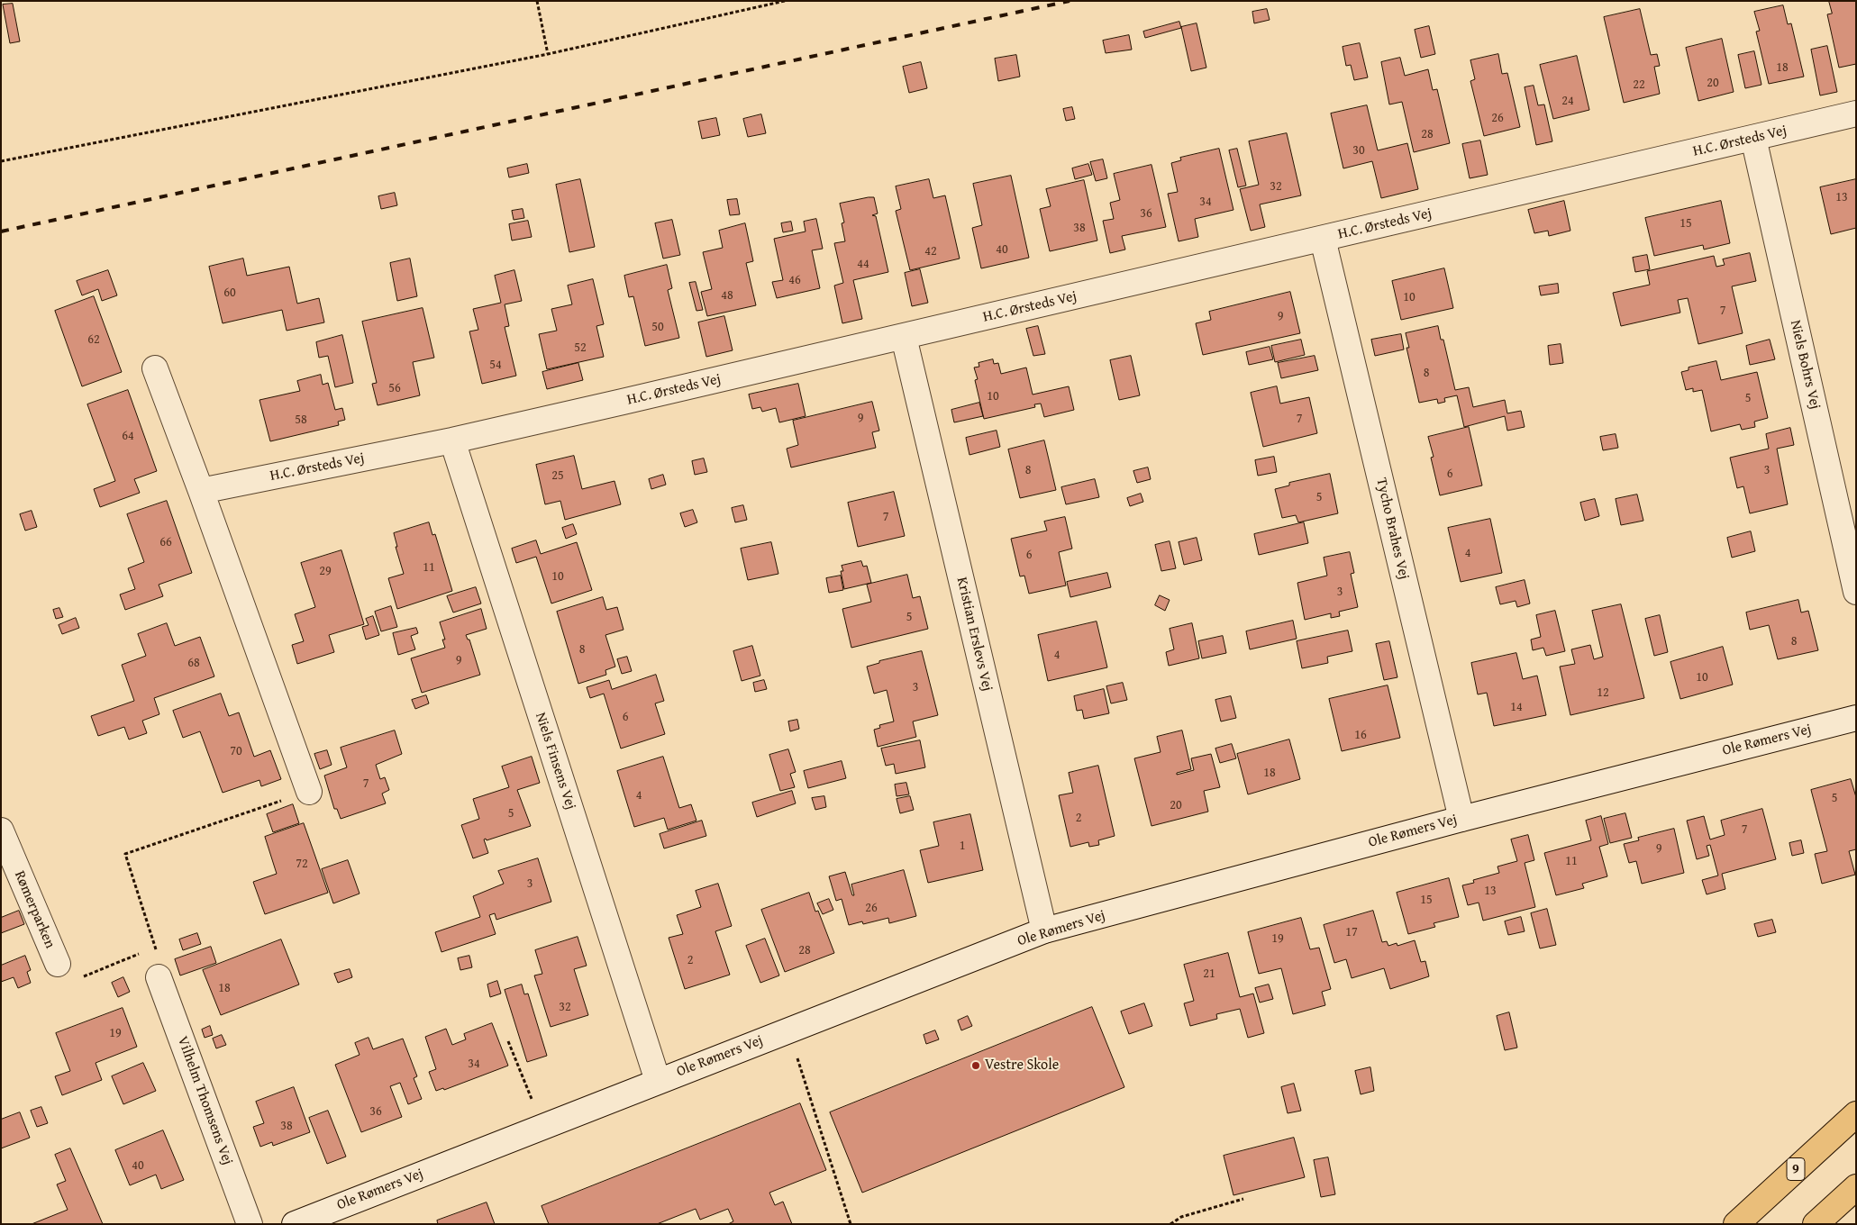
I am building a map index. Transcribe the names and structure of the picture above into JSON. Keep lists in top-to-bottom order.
{
  "streets": {
    "main road": ["9"],
    "street": [
      "H.C. Ørsteds Vej",
      "Niels Bohrs Vej",
      "Tycho Brahes Vej",
      "Kristian Erslevs Vej",
      "Ole Rømers Vej",
      "Niels Finsens Vej",
      "Rømerparken",
      "Vilhelm Thomsens Vej"
    ]
  },
  "crossings": [
    ["H.C. Ørsteds Vej", "Niels Bohrs Vej"],
    ["H.C. Ørsteds Vej", "Tycho Brahes Vej"],
    ["H.C. Ørsteds Vej", "Kristian Erslevs Vej"],
    ["H.C. Ørsteds Vej", "Niels Finsens Vej"],
    ["Tycho Brahes Vej", "Ole Rømers Vej"],
    ["Kristian Erslevs Vej", "Ole Rømers Vej"],
    ["Ole Rømers Vej", "Niels Finsens Vej"]
  ],
  "places": ["Vestre Skole"],
  "house_numbers": [
    "18",
    "20",
    "22",
    "24",
    "26",
    "28",
    "30",
    "32",
    "13",
    "34",
    "36",
    "15",
    "38",
    "40",
    "42",
    "44",
    "46",
    "60",
    "48",
    "10",
    "7",
    "9",
    "50",
    "62",
    "52",
    "54",
    "8",
    "56",
    "10",
    "5",
    "9",
    "7",
    "58",
    "64",
    "8",
    "3",
    "6",
    "25",
    "5",
    "7",
    "66",
    "4",
    "6",
    "11",
    "29",
    "10",
    "3",
    "5",
    "8",
    "8",
    "4",
    "9",
    "68",
    "10",
    "3",
    "12",
    "14",
    "6",
    "16",
    "70",
    "18",
    "7",
    "4",
    "5",
    "20",
    "5",
    "2",
    "7",
    "1",
    "9",
    "11",
    "72",
    "3",
    "13",
    "15",
    "26",
    "17",
    "19",
    "28",
    "2",
    "21",
    "18",
    "32",
    "19",
    "34",
    "36",
    "38",
    "40"
  ]
}
